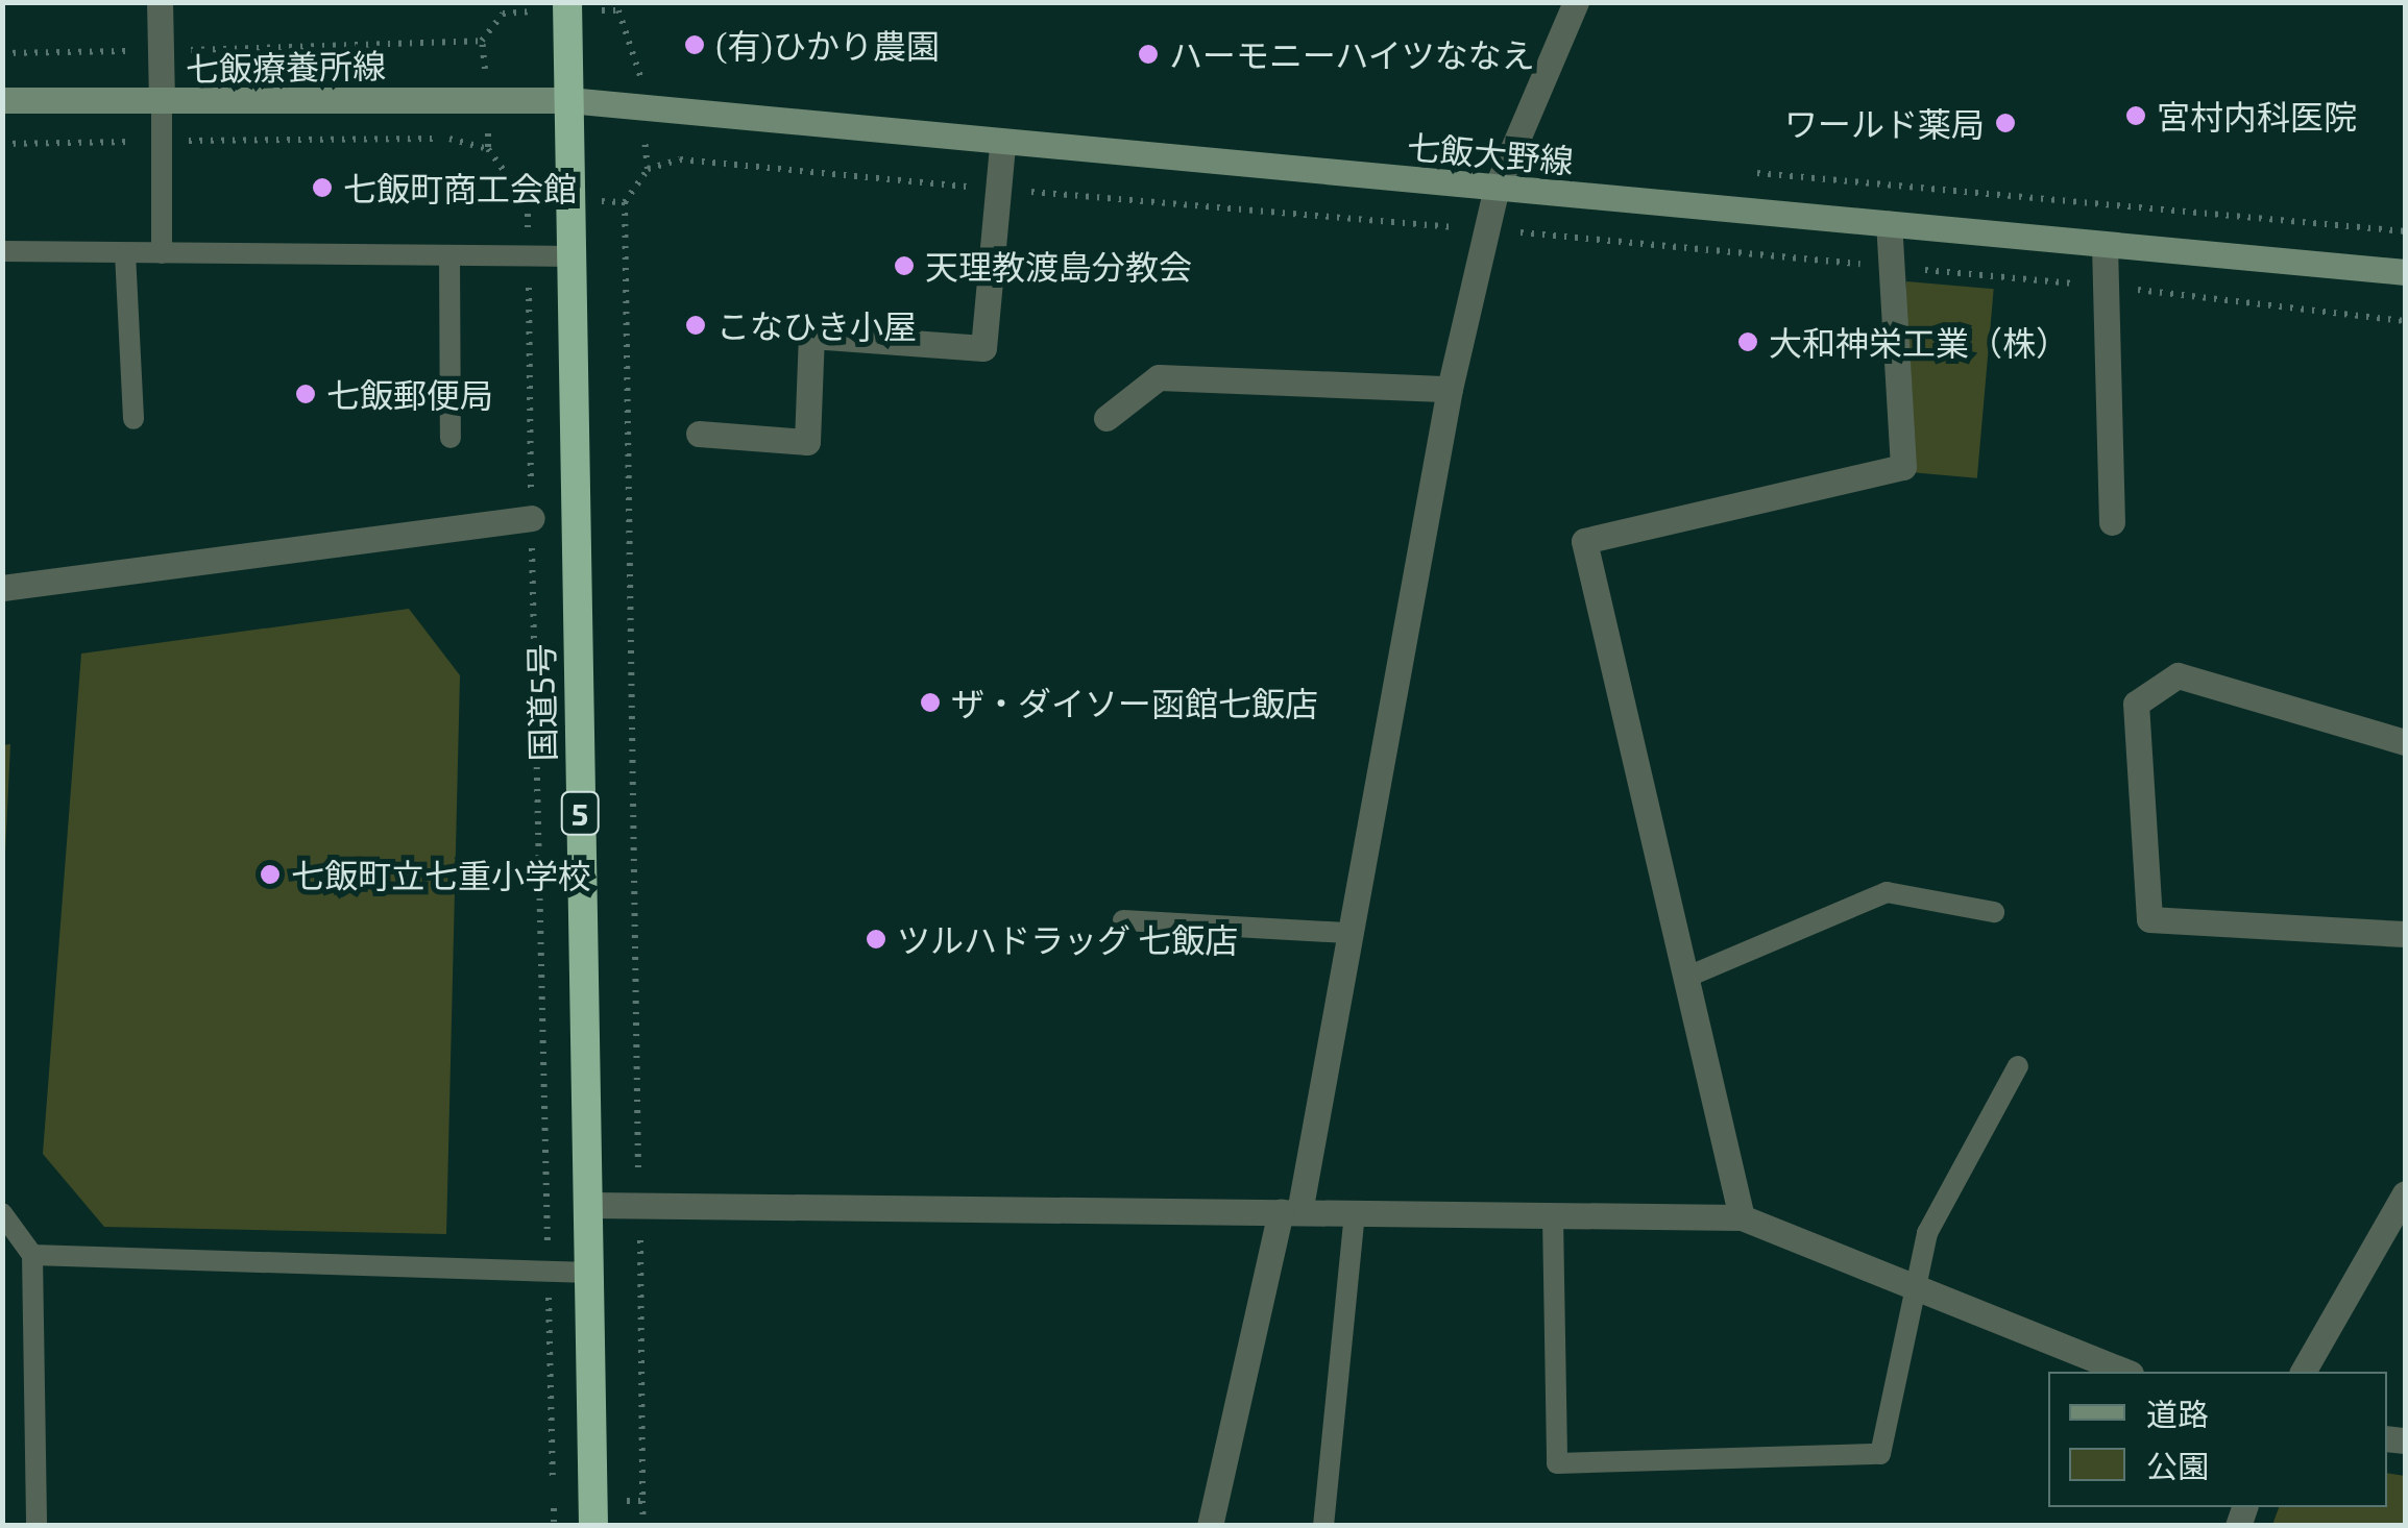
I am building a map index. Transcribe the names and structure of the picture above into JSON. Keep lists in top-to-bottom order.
{
  "streets": {
    "highway": ["国道5号", "5"],
    "main road": ["七飯療養所線", "七飯大野線"]
  },
  "crossings": [
    ["七飯療養所線", "七飯大野線"],
    ["七飯療養所線", "国道5号"],
    ["七飯大野線", "国道5号"]
  ],
  "places": [
    "(有)ひかり農園",
    "ハーモニーハイツななえ",
    "宮村内科医院",
    "ワールド薬局",
    "七飯町商工会館",
    "天理教渡島分教会",
    "こなひき小屋",
    "大和神栄工業（株）",
    "七飯郵便局",
    "ザ・ダイソー函館七飯店",
    "七飯町立七重小学校",
    "ツルハドラッグ 七飯店"
  ],
  "legend": ["道路", "公園"]
}
